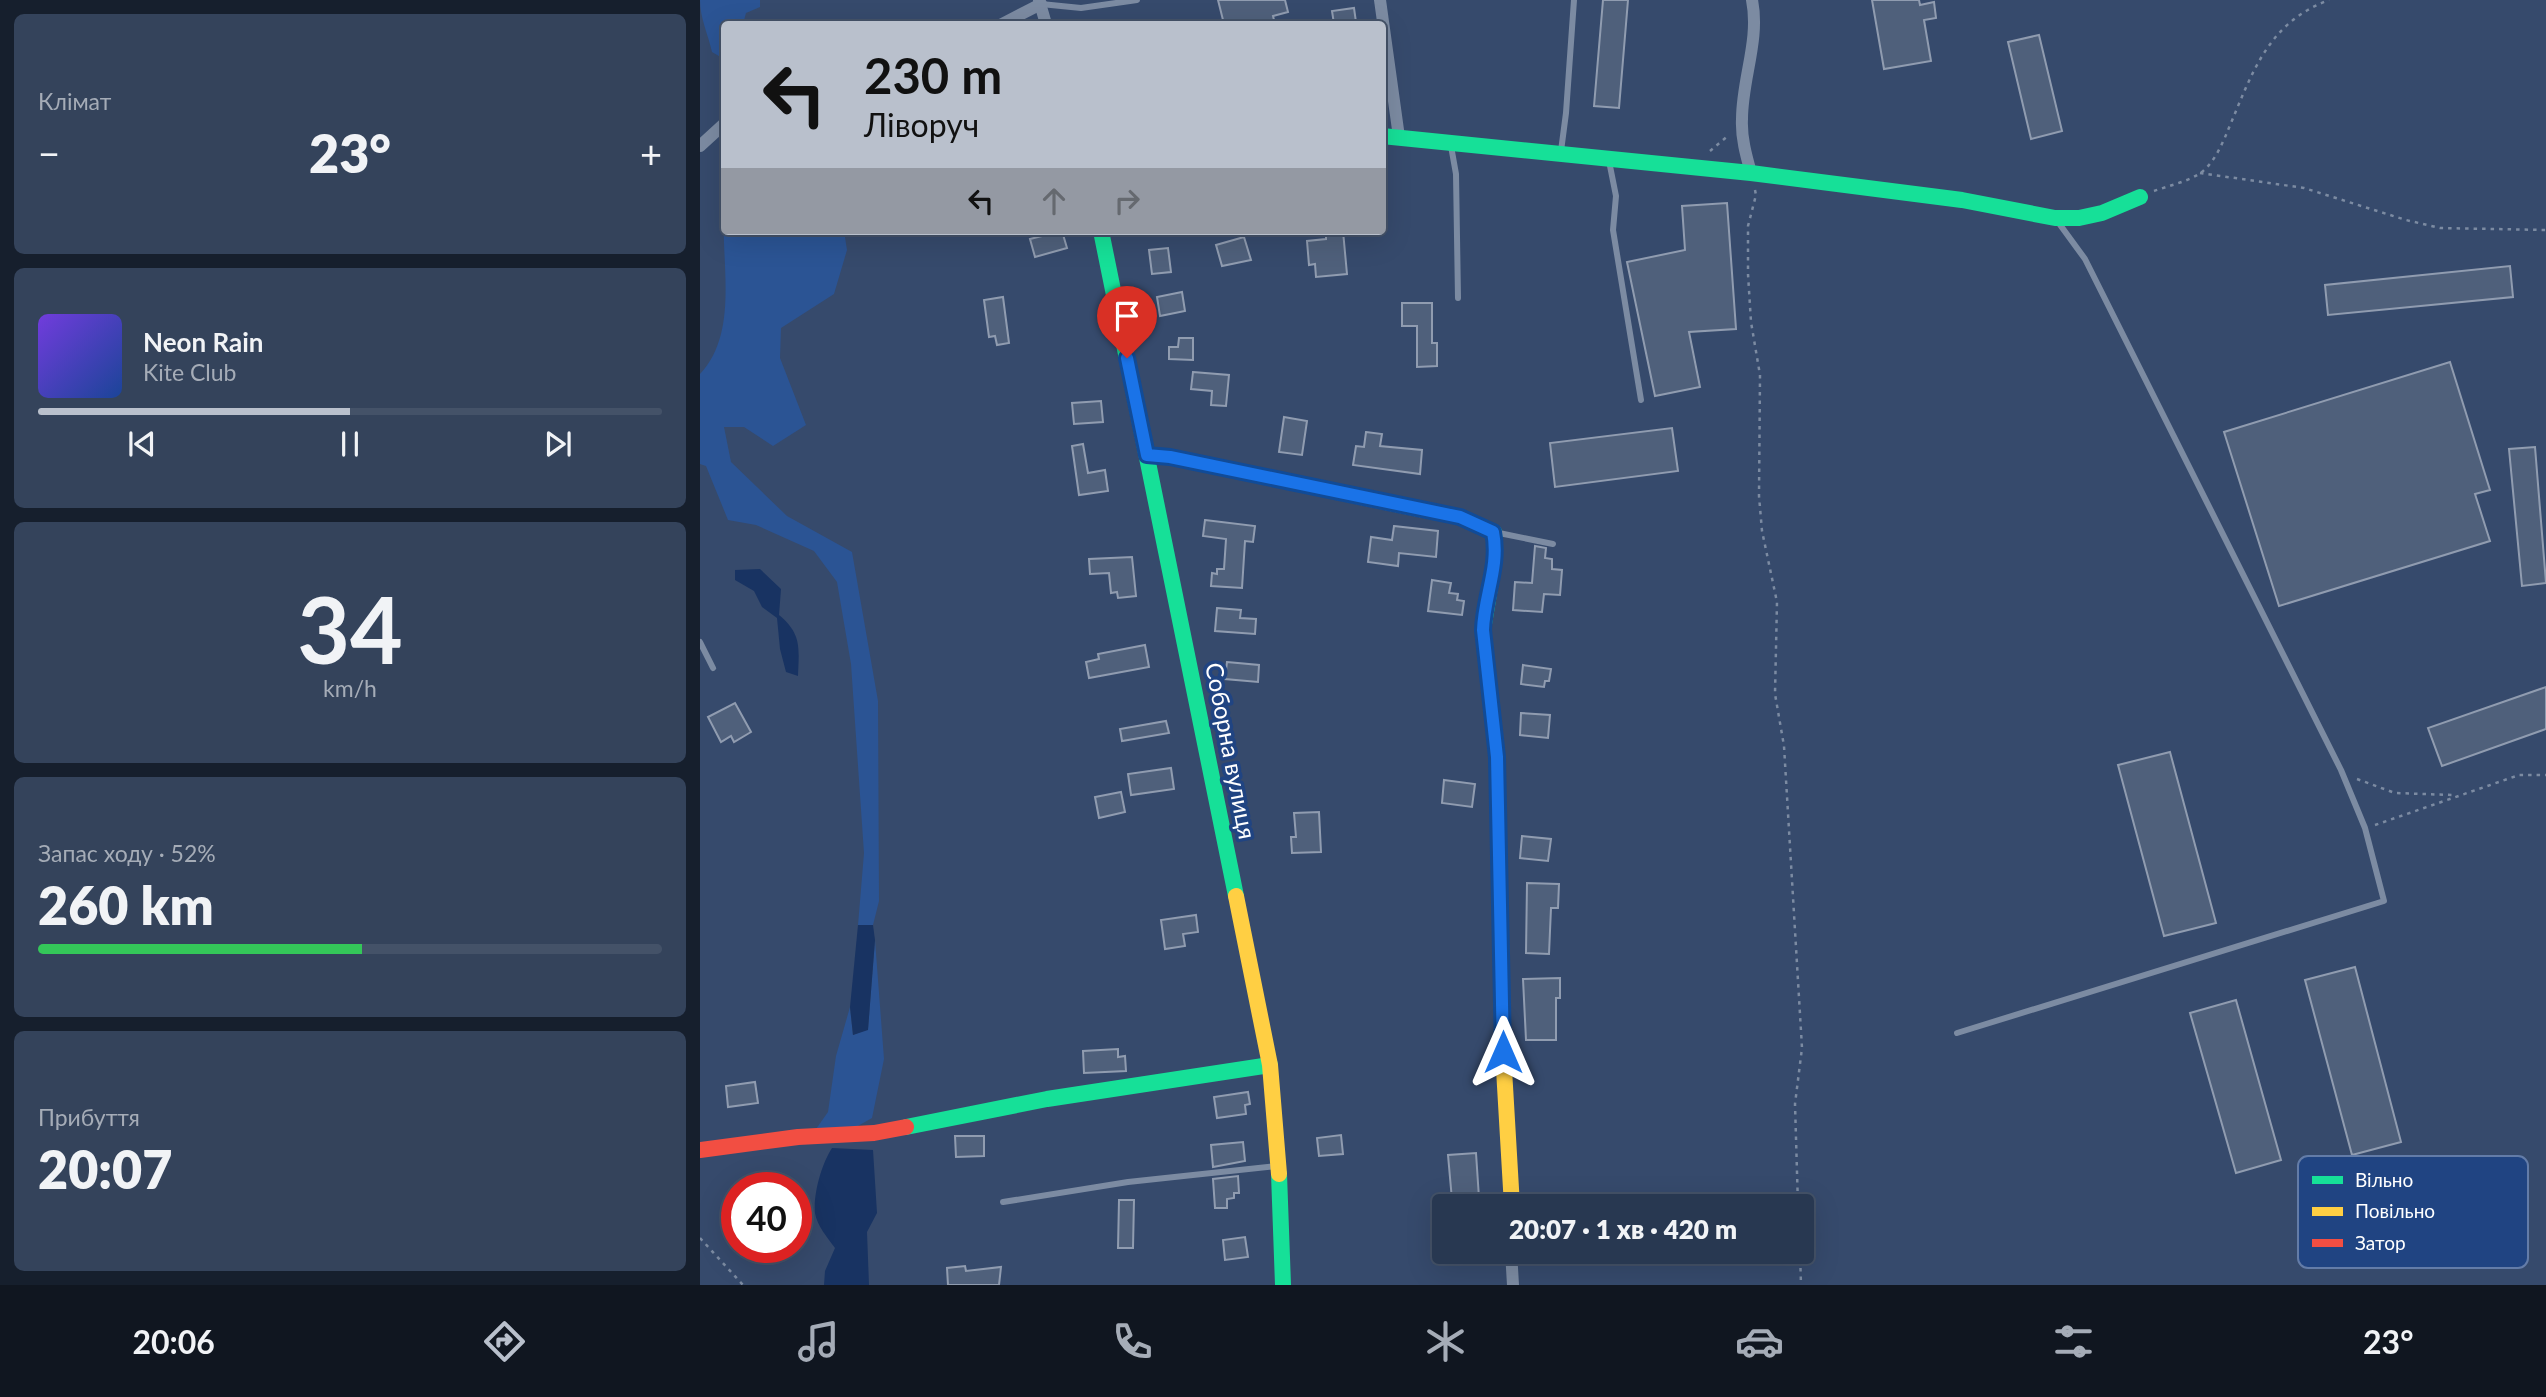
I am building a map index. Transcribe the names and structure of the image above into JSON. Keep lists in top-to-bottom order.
{
  "streets": {
    "street": ["Соборна вулиця"]
  },
  "legend": ["Вільно", "Повільно", "Затор"],
  "page": {
    "tile": [
      "Клімат",
      ["34", "km/h"],
      ["Запас ходу · 52%", "260 km"],
      ["Прибуття", "20:07"]
    ],
    "turn": ["230 m", "Ліворуч"],
    "heat": ["−", "23°", "+"],
    "song": ["Neon Rain", "Kite Club"],
    "limit": "40",
    "trip": "20:07 · 1 хв · 420 m",
    "tabs": ["20:06", "23°"]
  }
}
